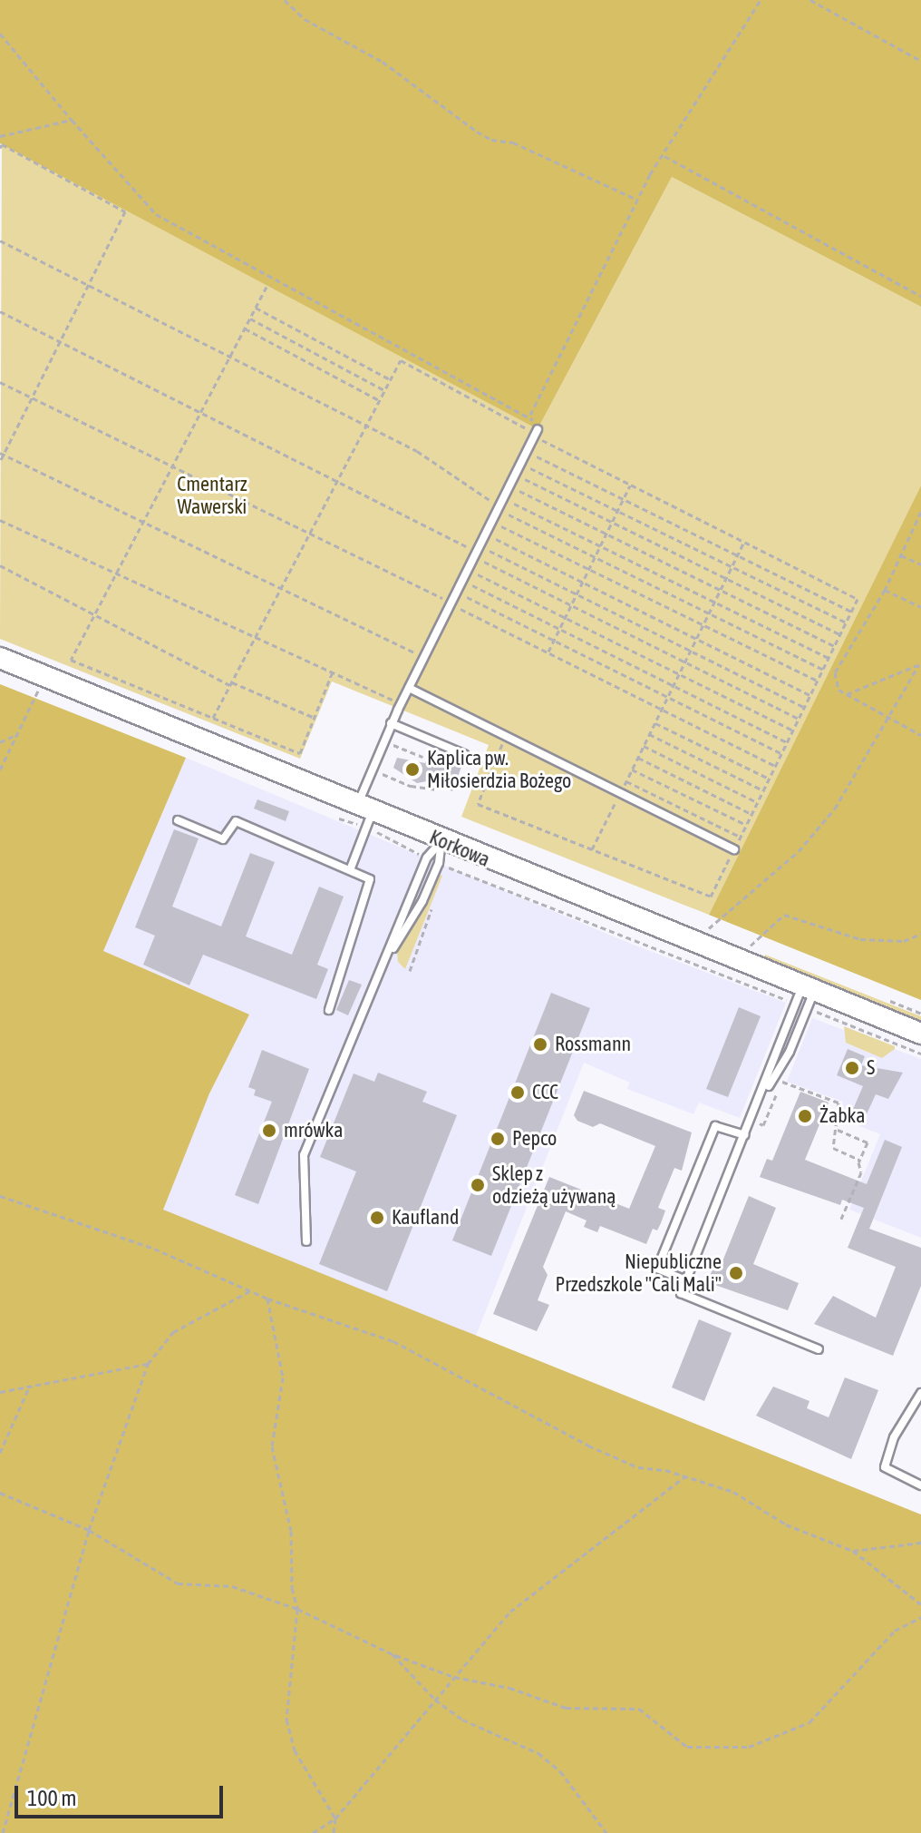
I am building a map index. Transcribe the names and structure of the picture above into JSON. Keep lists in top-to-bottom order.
{
  "streets": {
    "street": ["Korkowa"]
  },
  "parks": ["Cmentarz Wawerski"],
  "places": [
    "Kaplica pw. Miłosierdzia Bożego",
    "Rossmann",
    "S",
    "CCC",
    "Żabka",
    "mrówka",
    "Pepco",
    "Sklep z odzieżą używaną",
    "Kaufland",
    "Niepubliczne Przedszkole \"Cali Mali\""
  ],
  "scale_bar": "100 m"
}
